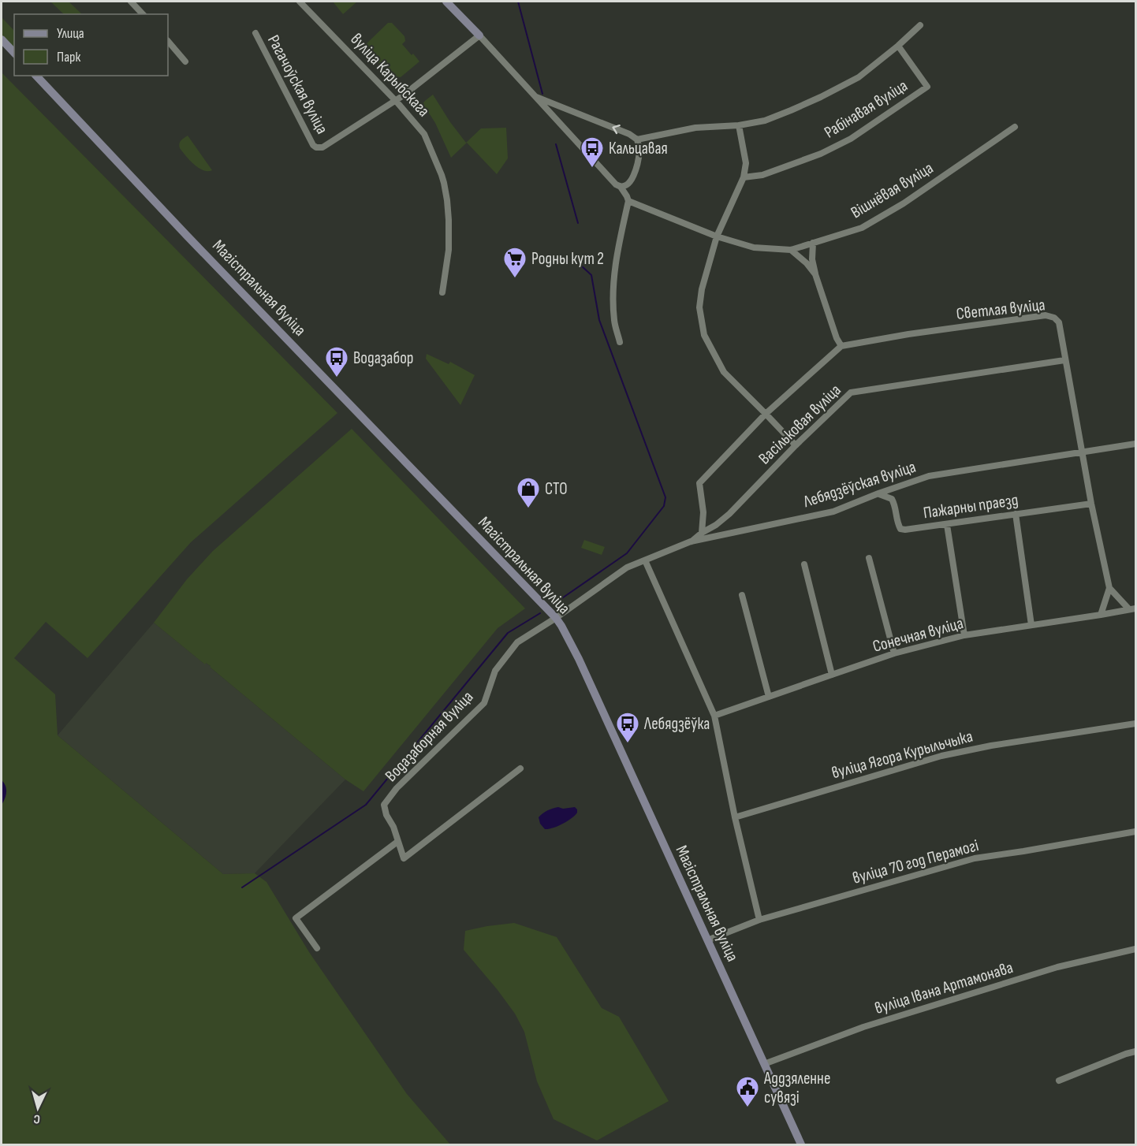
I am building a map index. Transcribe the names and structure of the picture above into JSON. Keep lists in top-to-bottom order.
{
  "streets": {
    "main road": ["Магістральная вуліца"],
    "street": [
      "вуліца Карыбскага",
      "Рагачоўская вуліца",
      "Рабінавая вуліца",
      "Вішнёвая вуліца",
      "Светлая вуліца",
      "Васільковая вуліца",
      "Лебядзёўская вуліца",
      "Пажарны праезд",
      "Сонечная вуліца",
      "Водазаборная вуліца",
      "вуліца Ягора Курыльчыка",
      "вуліца 70 год Перамогі",
      "вуліца Івана Артамонава"
    ]
  },
  "crossings": [
    ["вуліца Карыбскага", "Рагачоўская вуліца"],
    ["Магістральная вуліца", "Лебядзёўская вуліца"],
    ["Магістральная вуліца", "Водазаборная вуліца"],
    ["Магістральная вуліца", "вуліца 70 год Перамогі"],
    ["Магістральная вуліца", "вуліца Івана Артамонава"],
    ["Светлая вуліца", "Васільковая вуліца"],
    ["Светлая вуліца", "Лебядзёўская вуліца"],
    ["Светлая вуліца", "Пажарны праезд"],
    ["Васільковая вуліца", "Лебядзёўская вуліца"],
    ["Лебядзёўская вуліца", "Пажарны праезд"],
    ["Лебядзёўская вуліца", "Водазаборная вуліца"]
  ],
  "places": {
    "bus stop": ["Кальцавая", "Водазабор", "Лебядзёўка"],
    "supermarket": ["Родны кут 2"],
    "shop": ["СТО"],
    "public building": ["Аддзяленне сувязі"]
  },
  "legend": ["Улица", "Парк"],
  "north": "bottom"
}
